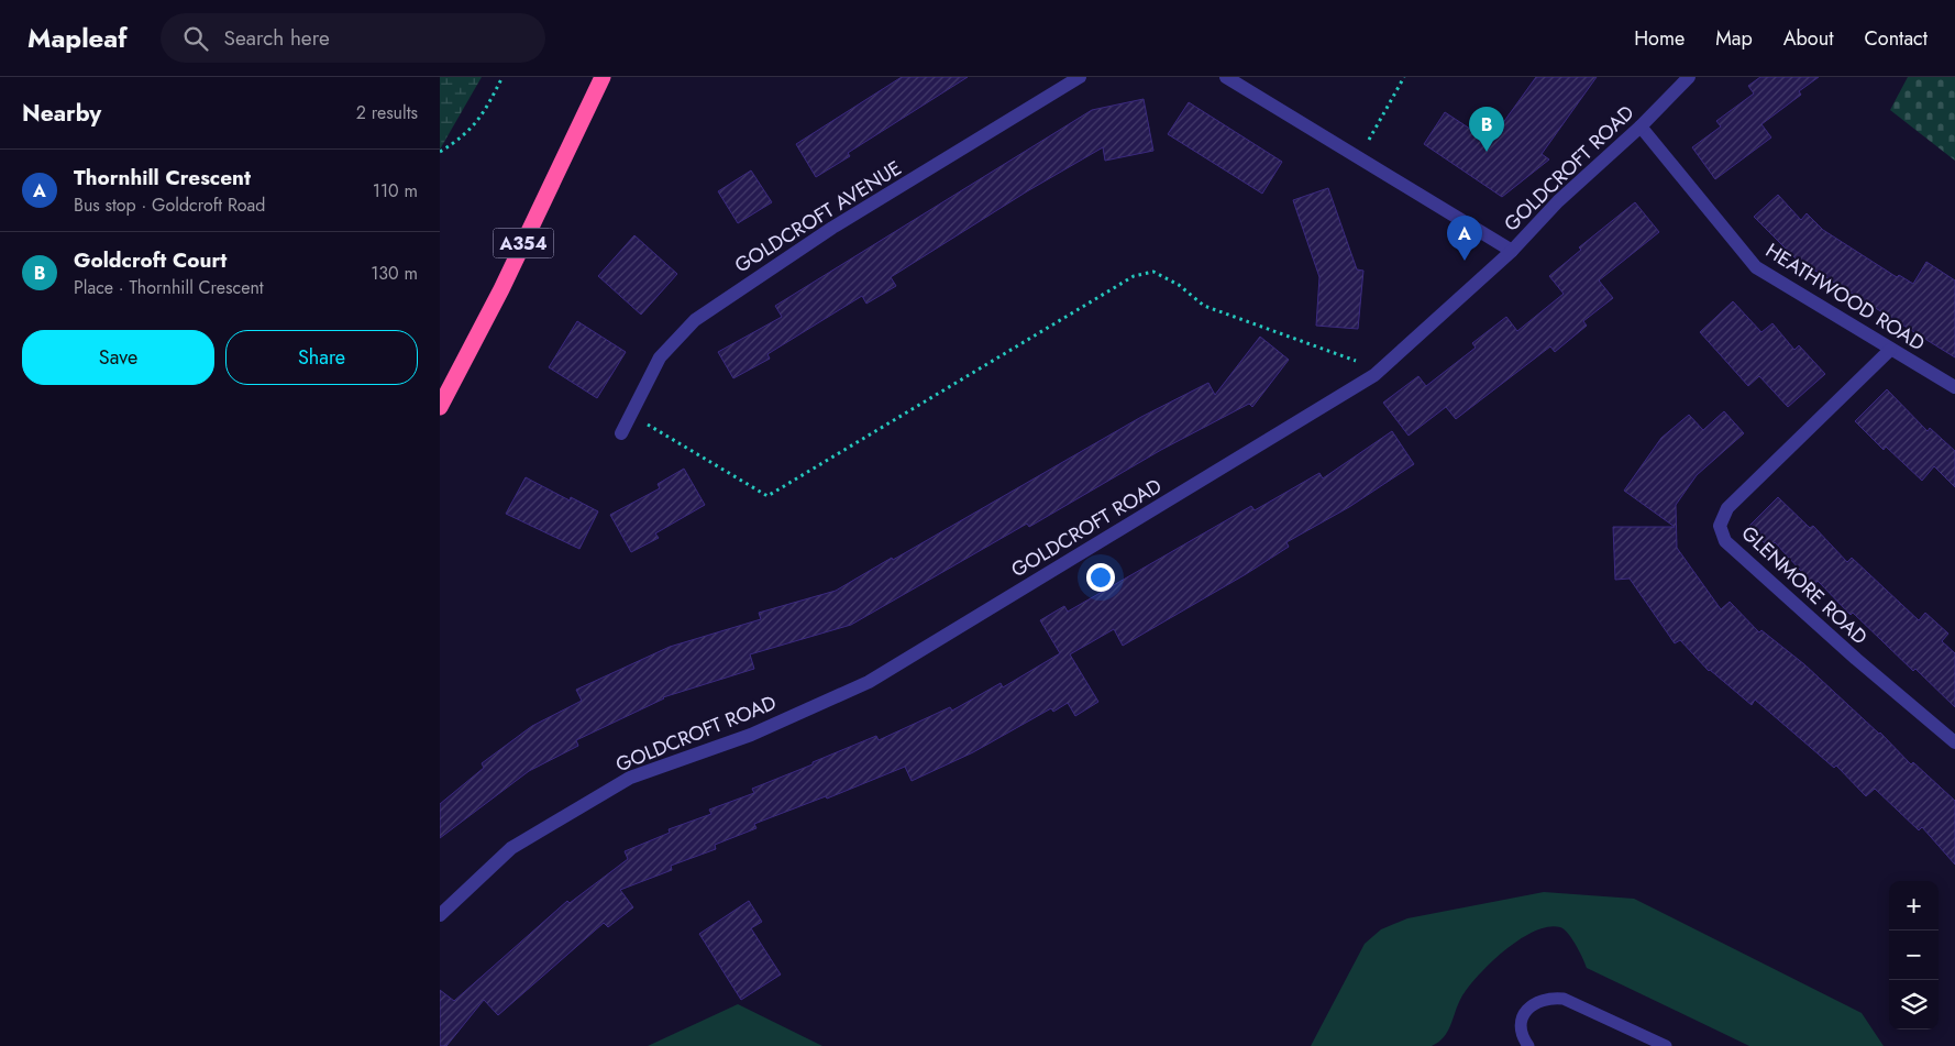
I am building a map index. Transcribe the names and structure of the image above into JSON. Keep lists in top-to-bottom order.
{
  "streets": {
    "highway": ["A354"],
    "street": [
      "GOLDCROFT ROAD",
      "GOLDCROFT AVENUE",
      "HEATHWOOD ROAD",
      "GLENMORE ROAD"
    ]
  },
  "crossings": [
    ["GOLDCROFT ROAD", "HEATHWOOD ROAD"],
    ["HEATHWOOD ROAD", "GLENMORE ROAD"]
  ],
  "page": {
    "header": "Mapleaf",
    "search": "Search here",
    "nav": [
      "Home",
      "Map",
      "About",
      "Contact"
    ],
    "heading": ["Nearby", "2 results"],
    "pins": ["B", "A"],
    "list": [
      {
        "mark": "A",
        "name": "Thornhill Crescent",
        "note": "Bus stop · Goldcroft Road",
        "value": "110 m"
      },
      {
        "mark": "B",
        "name": "Goldcroft Court",
        "note": "Place · Thornhill Crescent",
        "value": "130 m"
      }
    ],
    "buttons": ["Save", "Share"],
    "map_buttons": ["+", "−"]
  }
}
